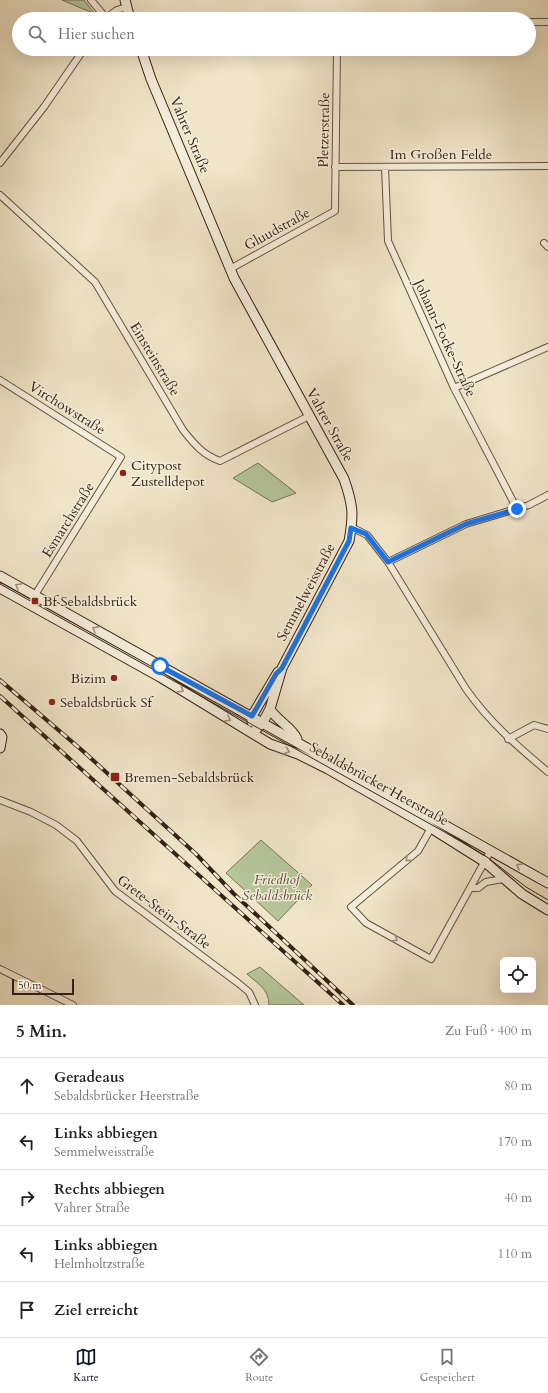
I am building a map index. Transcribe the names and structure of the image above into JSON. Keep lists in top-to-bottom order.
{
  "streets": {
    "main road": ["Vahrer Straße", "Semmelweisstraße", "Sebaldsbrücker Heerstraße"],
    "street": [
      "Pletzerstraße",
      "Im Großen Felde",
      "Gluudstraße",
      "Johann-Focke-Straße",
      "Einsteinstraße",
      "Virchowstraße",
      "Esmarchstraße",
      "Grete-Stein-Straße"
    ]
  },
  "crossings": [
    ["Pletzerstraße", "Im Großen Felde"],
    ["Pletzerstraße", "Gluudstraße"],
    ["Vahrer Straße", "Gluudstraße"],
    ["Vahrer Straße", "Einsteinstraße"],
    ["Vahrer Straße", "Semmelweisstraße"],
    ["Im Großen Felde", "Johann-Focke-Straße"],
    ["Virchowstraße", "Esmarchstraße"],
    ["Esmarchstraße", "Sebaldsbrücker Heerstraße"],
    ["Semmelweisstraße", "Sebaldsbrücker Heerstraße"]
  ],
  "parks": ["Friedhof Sebaldsbrück"],
  "places": {
    "other": ["Citypost Zustelldepot", "Bizim", "Sebaldsbrück Sf"],
    "transit": ["Bf Sebaldsbrück", "Bremen-Sebaldsbrück"]
  },
  "scale_bar": "50 m",
  "page": {
    "search": "Hier suchen",
    "scale": "50 m",
    "heading": ["5 Min.", "Zu Fuß · 400 m"],
    "list": [
      ["Geradeaus", "Sebaldsbrücker Heerstraße", "80 m"],
      ["Links abbiegen", "Semmelweisstraße", "170 m"],
      ["Rechts abbiegen", "Vahrer Straße", "40 m"],
      ["Links abbiegen", "Helmholtzstraße", "110 m"],
      "Ziel erreicht"
    ],
    "nav": ["Karte", "Route", "Gespeichert"]
  }
}
